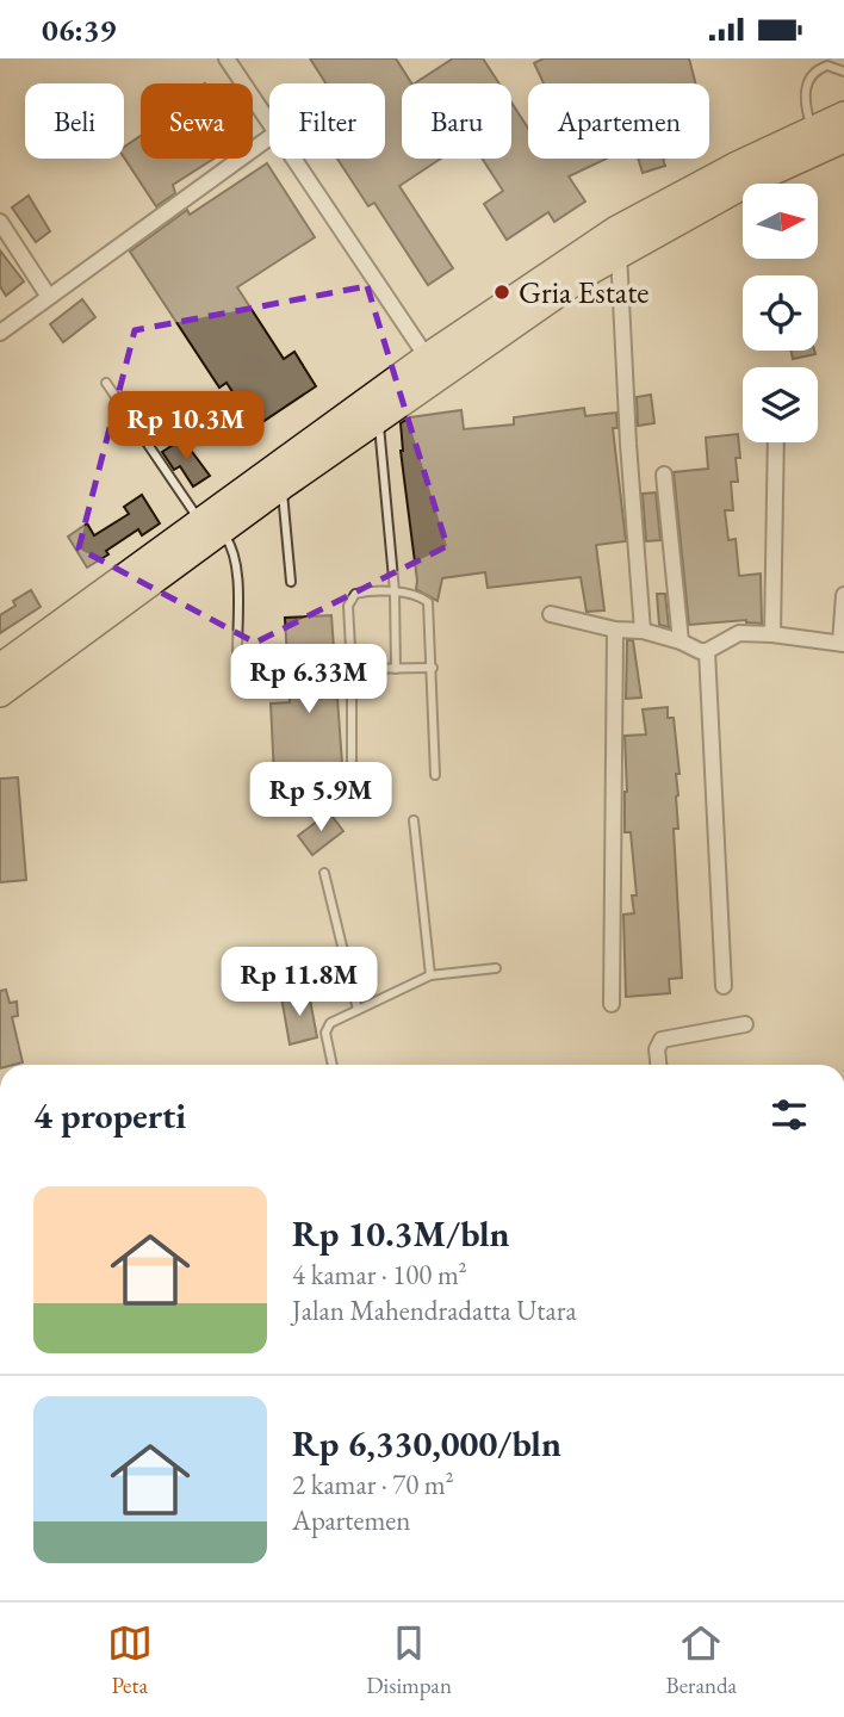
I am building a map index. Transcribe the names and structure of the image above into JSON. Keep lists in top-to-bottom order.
{
  "places": ["Gria Estate"],
  "north": "right",
  "page": {
    "status": "06:39",
    "chip": [
      "Beli",
      "Sewa",
      "Filter",
      "Baru",
      "Apartemen"
    ],
    "price": [
      "Rp 10.3M",
      "Rp 6.33M",
      "Rp 5.9M",
      "Rp 11.8M"
    ],
    "heading": "4 properti",
    "list": [
      {
        "name": "Rp 10.3M/bln",
        "note": "4 kamar · 100 m² · Jalan Mahendradatta Utara"
      },
      {
        "name": "Rp 6,330,000/bln",
        "note": "2 kamar · 70 m² · Apartemen"
      }
    ],
    "tabs": ["Peta", "Disimpan", "Beranda"]
  }
}
